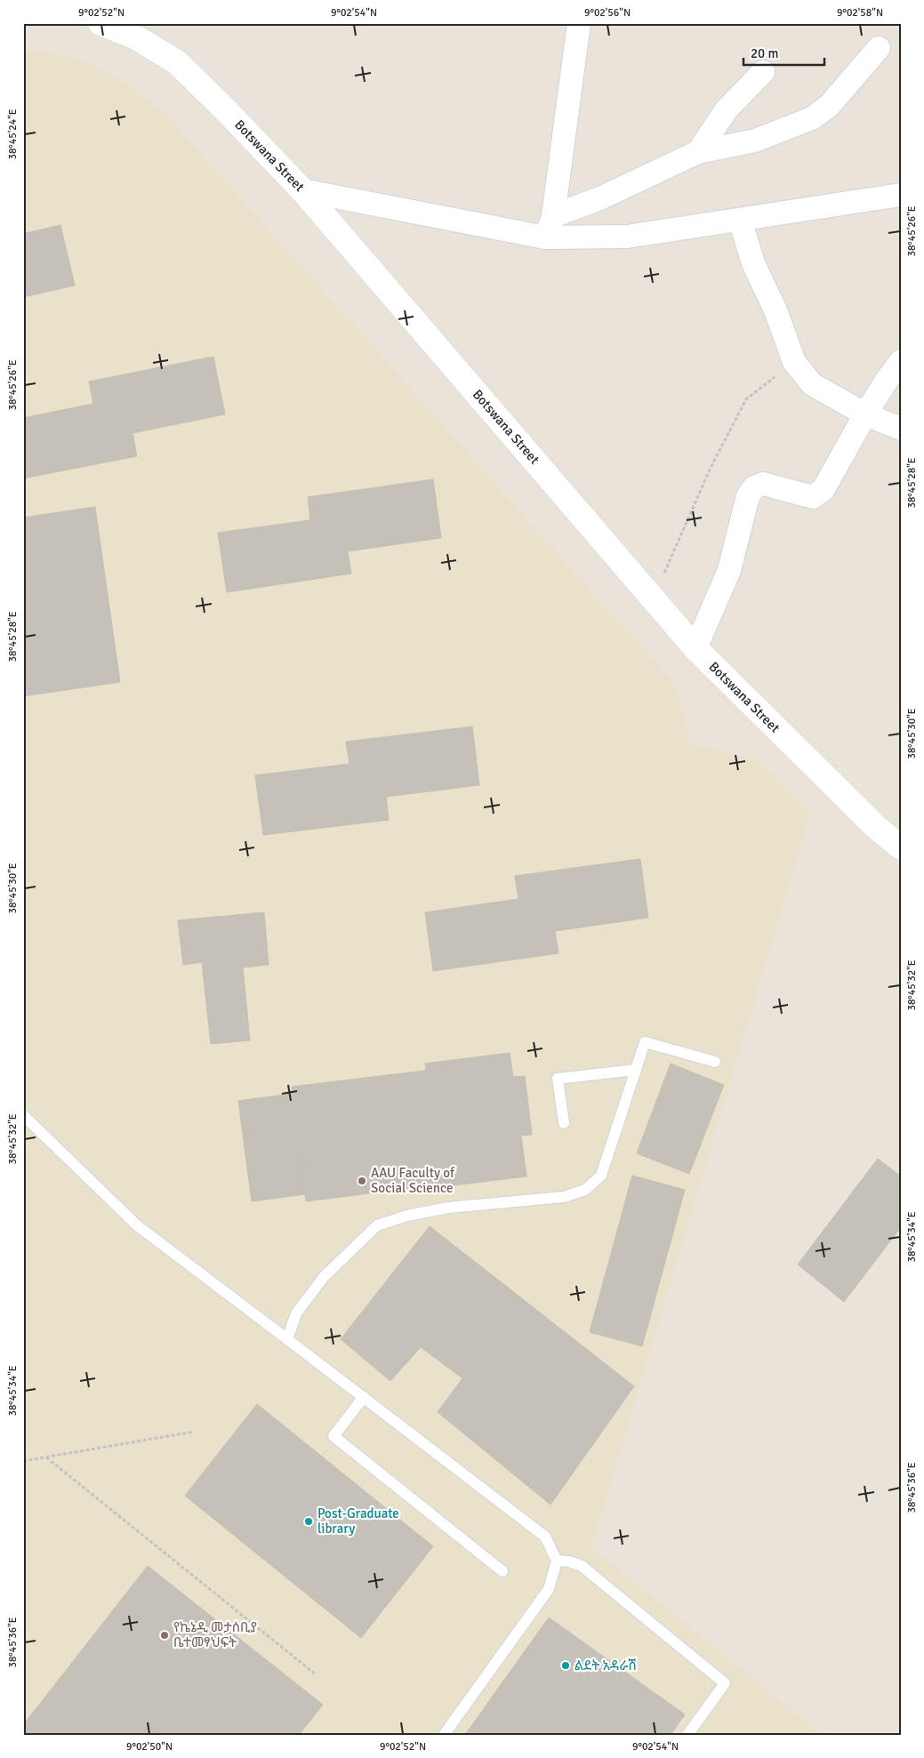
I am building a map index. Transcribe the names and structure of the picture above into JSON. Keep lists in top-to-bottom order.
{
  "streets": {
    "main road": ["Botswana Street"]
  },
  "places": [
    "AAU Faculty of Social Science",
    "Post-Graduate library",
    "የኬኔዲ መታሰቢያ ቤተመፃህፍት",
    "ልደት አዳራሽ"
  ],
  "scale_bar": "20 m",
  "coordinates": [
    "9°02'52\"N",
    "9°02'54\"N",
    "9°02'56\"N",
    "9°02'58\"N",
    "38°45'24\"E",
    "38°45'26\"E",
    "38°45'28\"E",
    "38°45'30\"E",
    "38°45'32\"E",
    "38°45'34\"E",
    "38°45'36\"E",
    "9°02'50\"N"
  ]
}
